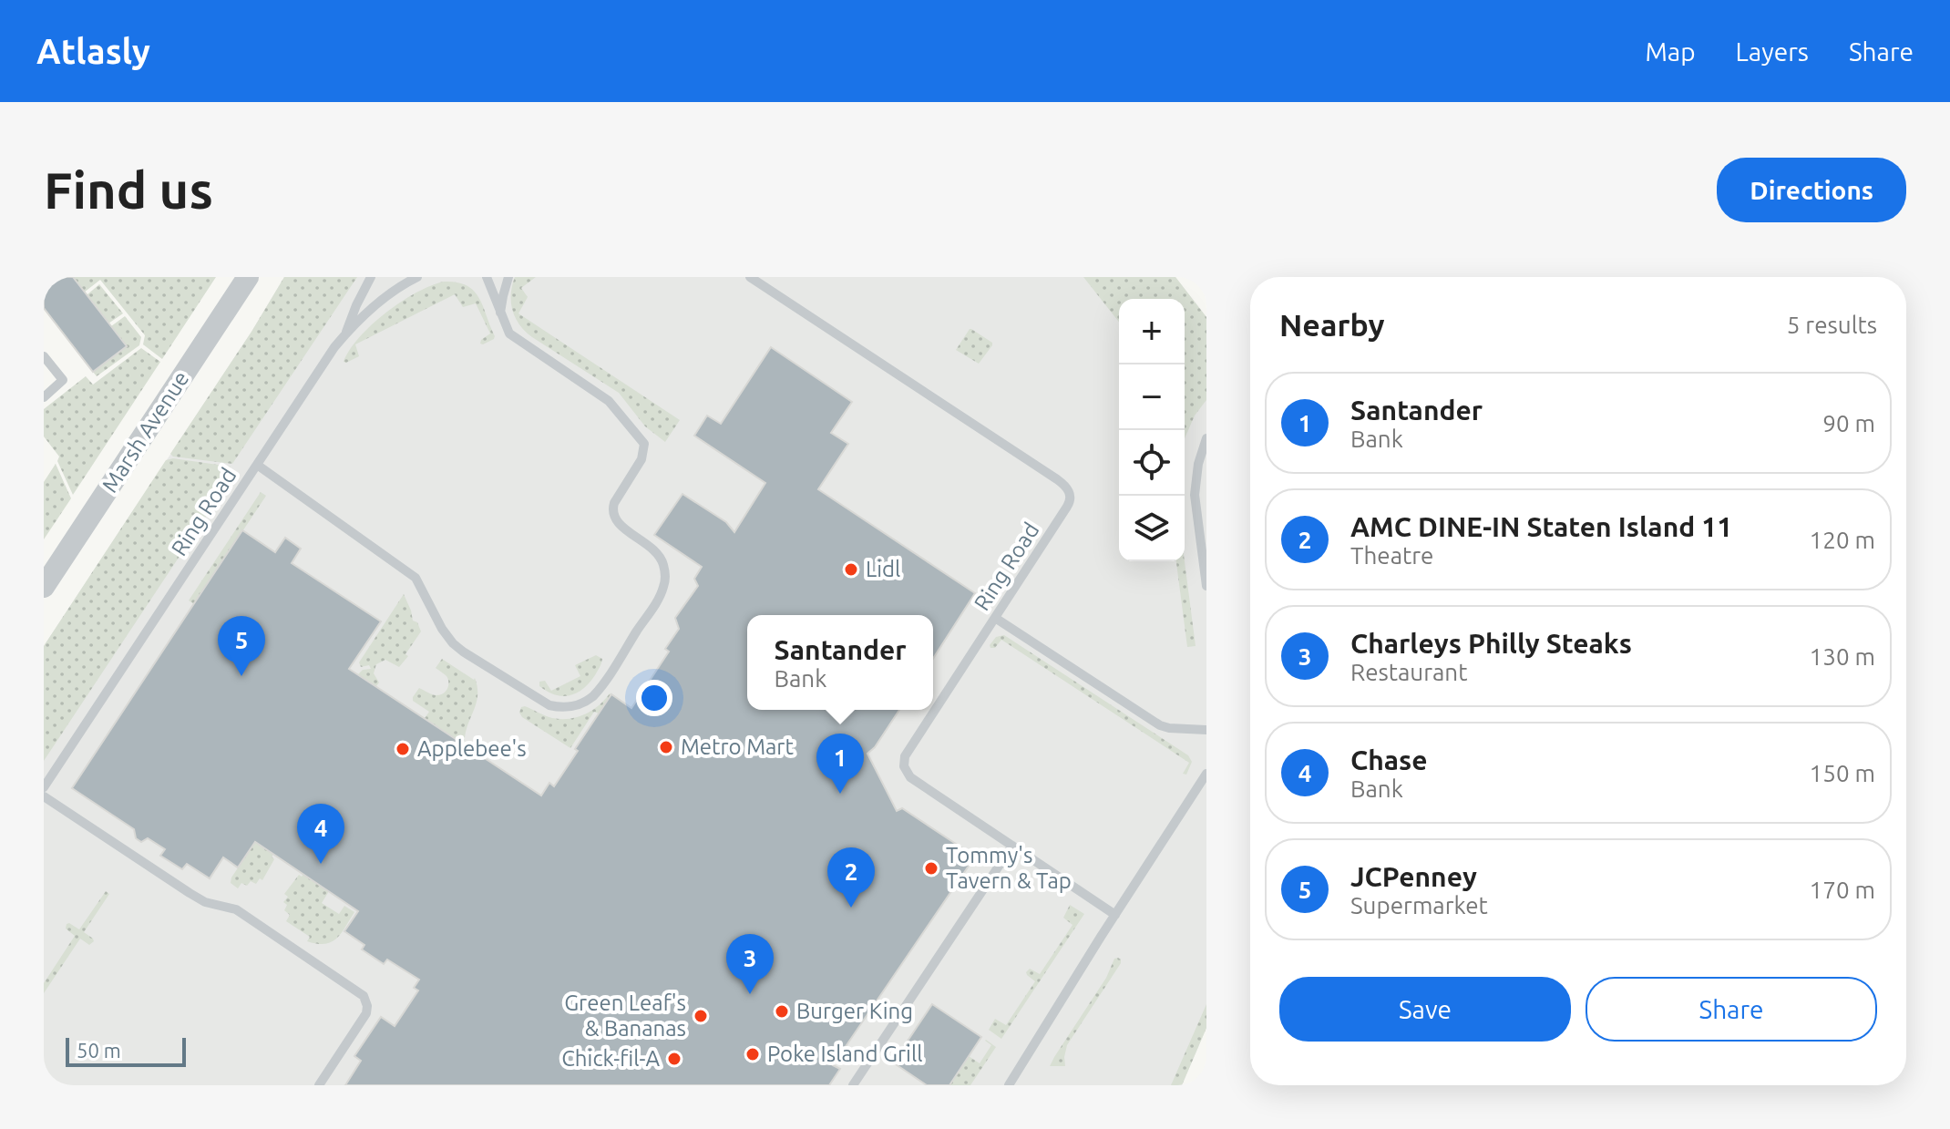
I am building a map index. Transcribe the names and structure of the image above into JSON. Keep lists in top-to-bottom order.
{
  "streets": {
    "street": ["Marsh Avenue"],
    "lane": ["Ring Road"]
  },
  "places": [
    "Lidl",
    "Metro Mart",
    "Applebee's",
    "Tommy's Tavern & Tap",
    "Burger King",
    "Green Leaf's & Bananas",
    "Poke Island Grill",
    "Chick-fil-A"
  ],
  "scale_bar": "50 m",
  "page": {
    "header": "Atlasly",
    "nav": ["Map", "Layers", "Share"],
    "buttons": [
      "Directions",
      ["Save", "Share"]
    ],
    "title": "Find us",
    "heading": ["Nearby", "5 results"],
    "map_buttons": ["+", "−"],
    "list": [
      {
        "mark": "1",
        "name": "Santander",
        "note": "Bank",
        "value": "90 m"
      },
      {
        "mark": "2",
        "name": "AMC DINE-IN Staten Island 11",
        "note": "Theatre",
        "value": "120 m"
      },
      {
        "mark": "3",
        "name": "Charleys Philly Steaks",
        "note": "Restaurant",
        "value": "130 m"
      },
      {
        "mark": "4",
        "name": "Chase",
        "note": "Bank",
        "value": "150 m"
      },
      {
        "mark": "5",
        "name": "JCPenney",
        "note": "Supermarket",
        "value": "170 m"
      }
    ],
    "popup": ["Santander", "Bank"],
    "pins": [
      "5",
      "1",
      "4",
      "2",
      "3"
    ],
    "scale": "50 m"
  }
}
